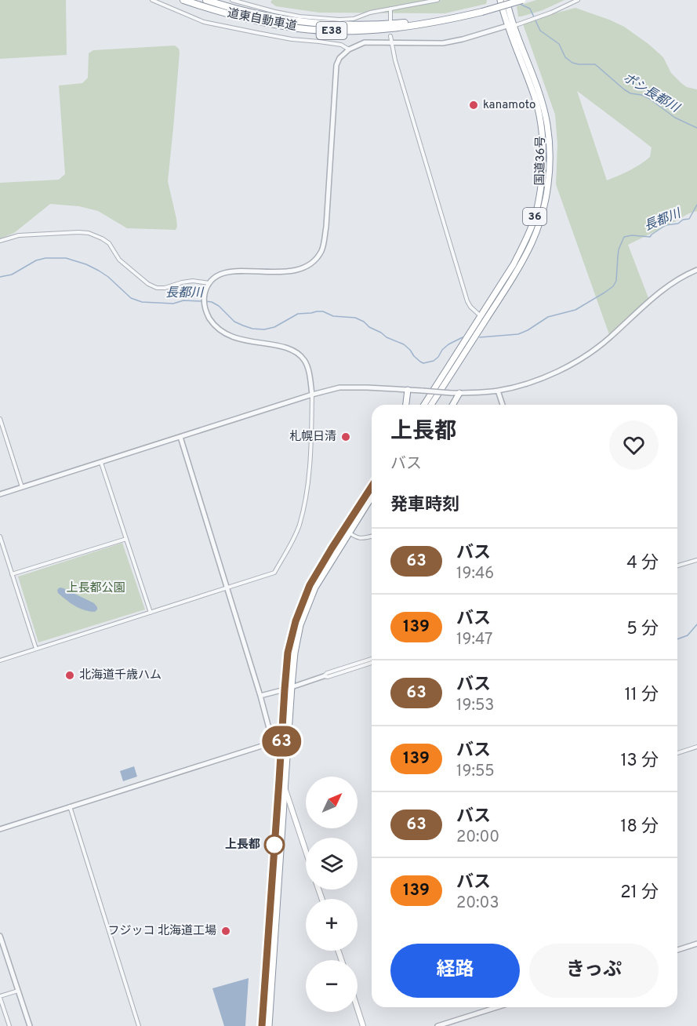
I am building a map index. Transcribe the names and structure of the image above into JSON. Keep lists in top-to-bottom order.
{
  "streets": {
    "highway": [
      "道東自動車道",
      "E38",
      "国道36号",
      "36"
    ]
  },
  "water": ["ポシ長都川", "長都川"],
  "parks": ["上長都公園"],
  "places": [
    "kanamoto",
    "札幌日清",
    "北海道千歳ハム",
    "上長都",
    "フジッコ 北海道工場"
  ],
  "lines": ["bus line 63"],
  "north": "top right",
  "page": {
    "on_map": "63",
    "heading": [
      ["上長都", "バス"],
      "発車時刻"
    ],
    "list": [
      {
        "mark": "63",
        "name": "バス",
        "note": "19:46",
        "value": "4 分"
      },
      {
        "mark": "139",
        "name": "バス",
        "note": "19:47",
        "value": "5 分"
      },
      {
        "mark": "63",
        "name": "バス",
        "note": "19:53",
        "value": "11 分"
      },
      {
        "mark": "139",
        "name": "バス",
        "note": "19:55",
        "value": "13 分"
      },
      {
        "mark": "63",
        "name": "バス",
        "note": "20:00",
        "value": "18 分"
      },
      {
        "mark": "139",
        "name": "バス",
        "note": "20:03",
        "value": "21 分"
      }
    ],
    "map_buttons": ["+", "−"],
    "buttons": ["経路", "きっぷ"]
  }
}
